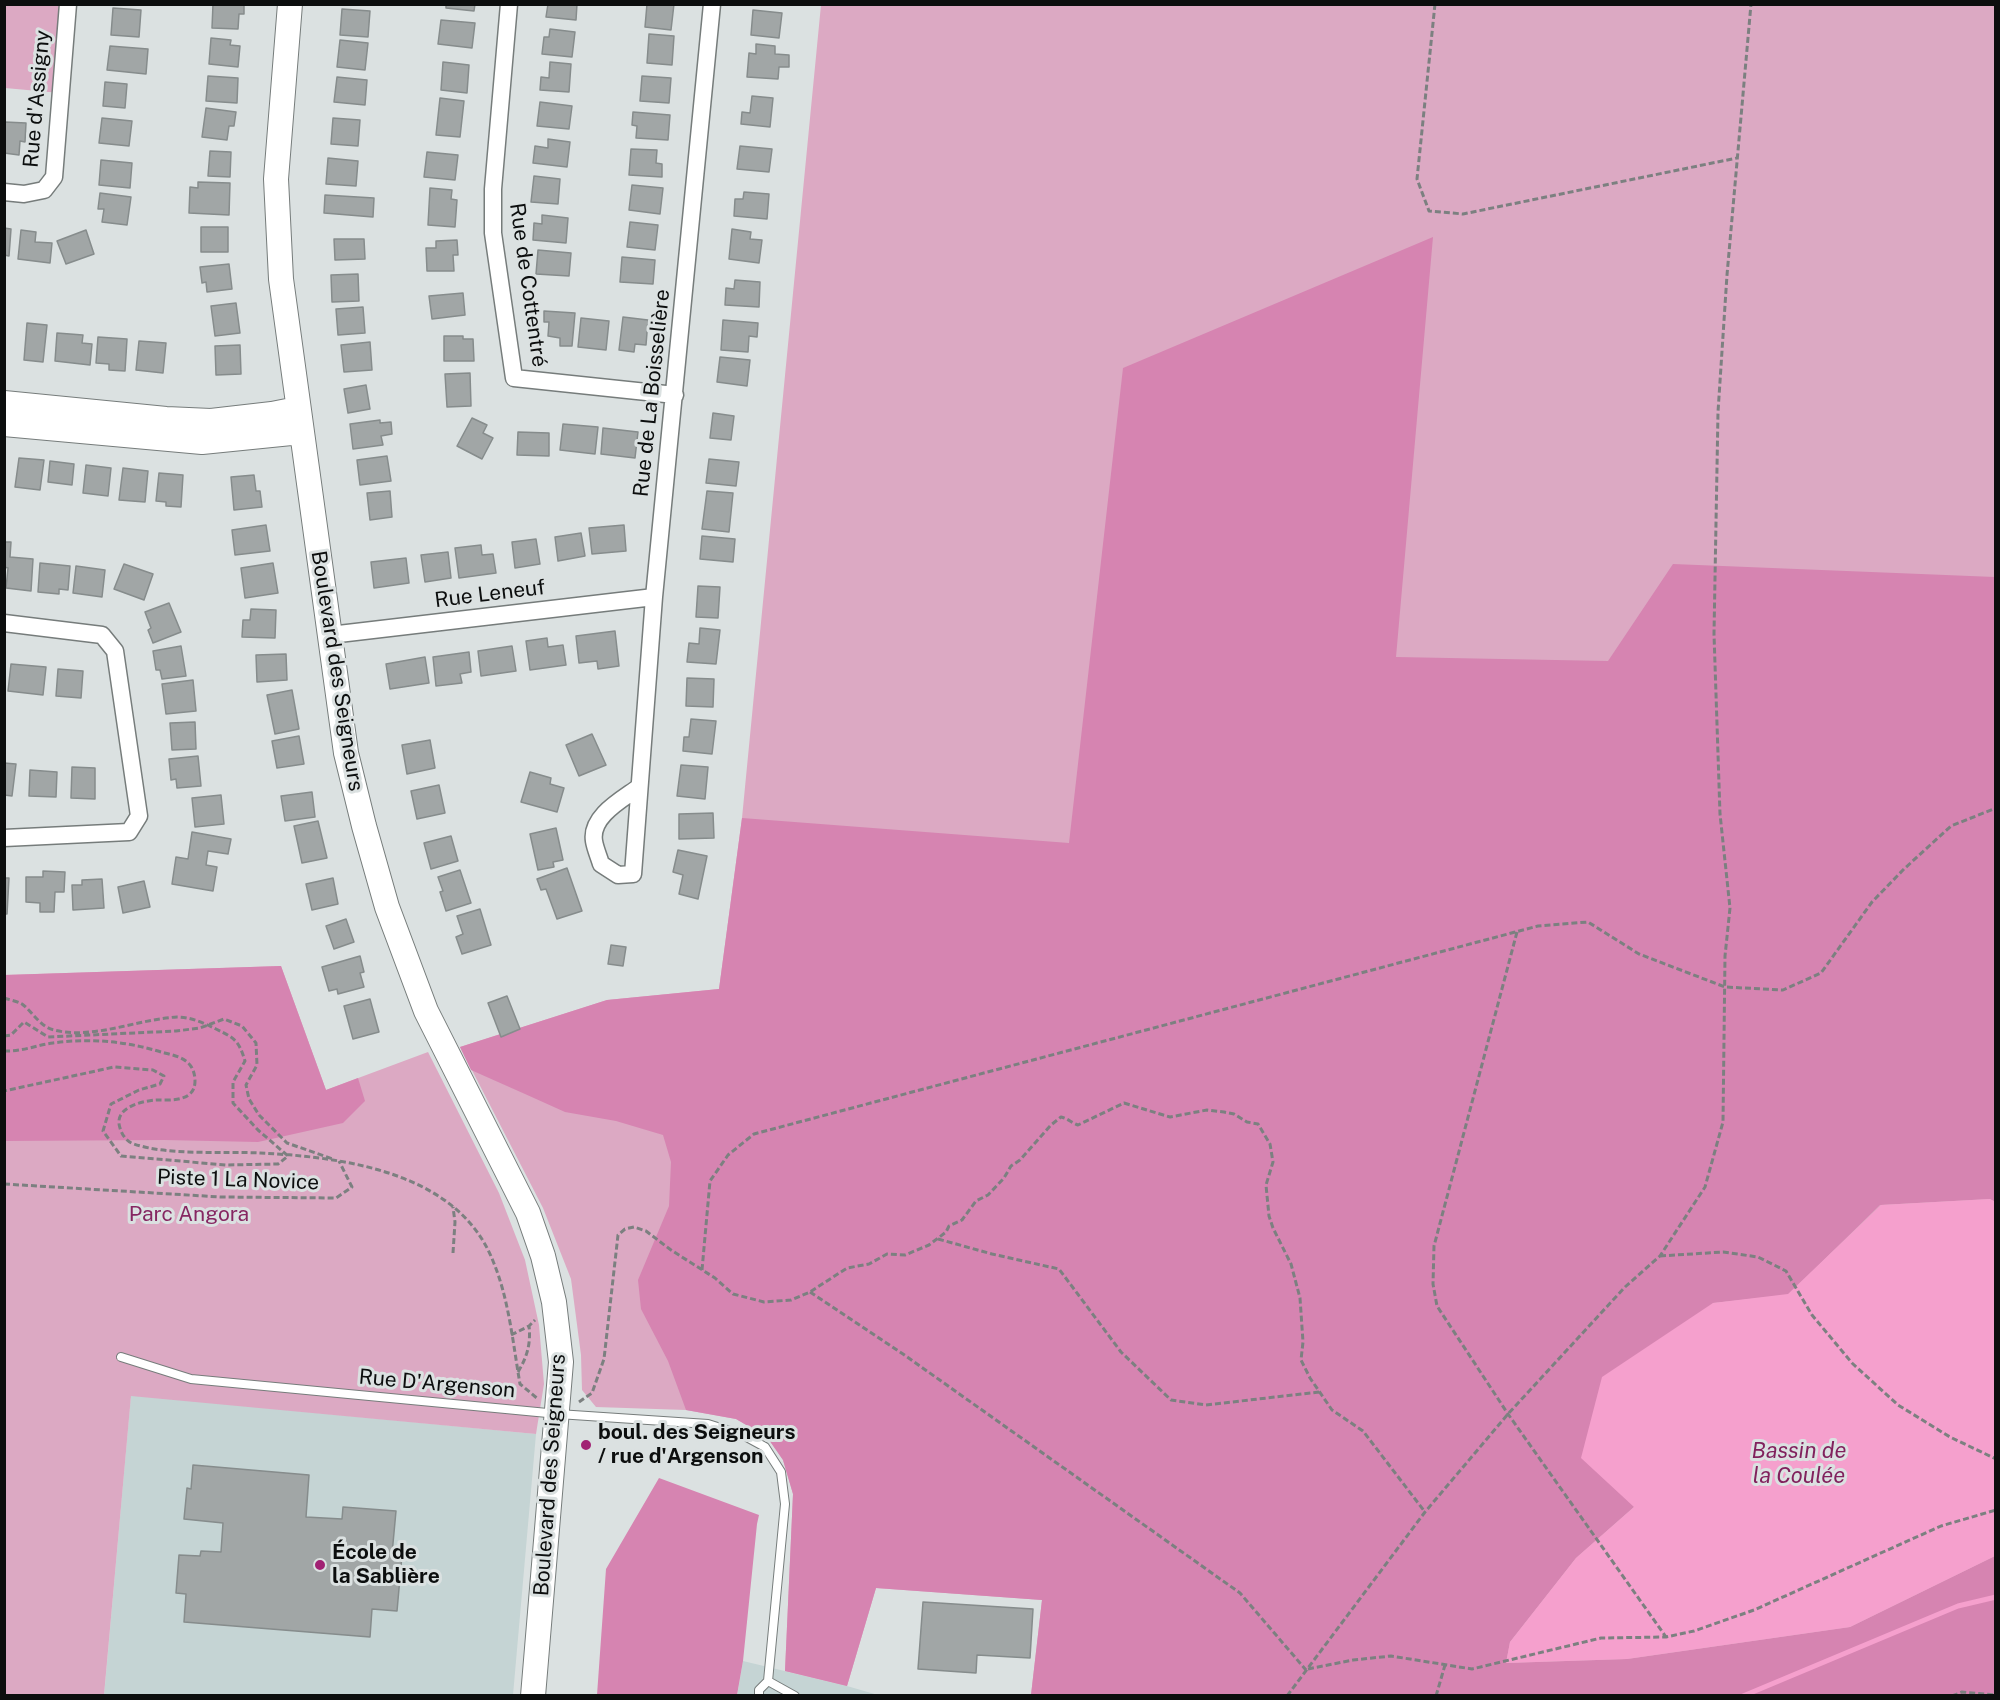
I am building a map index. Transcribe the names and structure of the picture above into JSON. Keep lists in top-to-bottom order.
{
  "streets": {
    "street": [
      "Rue d'Assigny",
      "Rue de Cottentré",
      "Rue de La Boisselière",
      "Rue Leneuf",
      "Boulevard des Seigneurs"
    ],
    "lane": ["Rue D'Argenson"],
    "path": ["Piste 1 La Novice"]
  },
  "crossings": [
    ["Rue de Cottentré", "Rue de La Boisselière"],
    ["Rue de La Boisselière", "Rue Leneuf"],
    ["Rue Leneuf", "Boulevard des Seigneurs"],
    ["Boulevard des Seigneurs", "Rue D'Argenson"]
  ],
  "water": ["Bassin de la Coulée"],
  "parks": ["Parc Angora"],
  "places": ["boul. des Seigneurs / rue d'Argenson", "École de la Sablière"]
}
